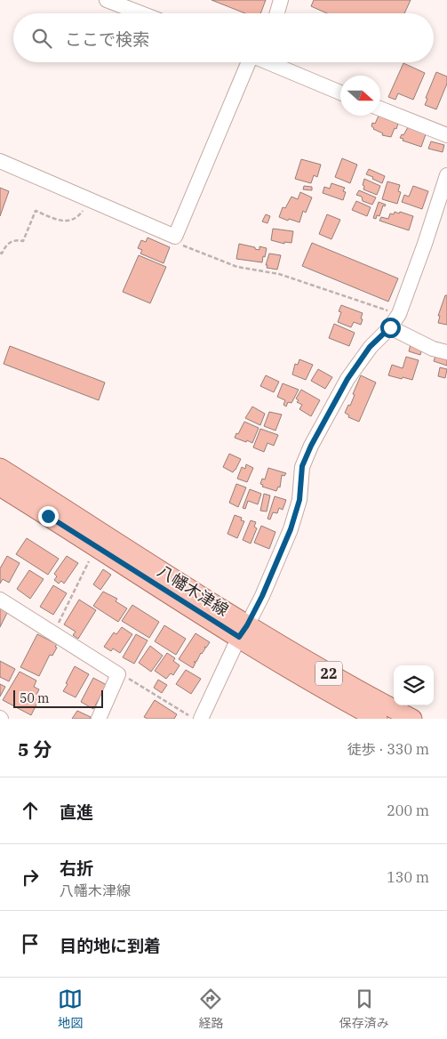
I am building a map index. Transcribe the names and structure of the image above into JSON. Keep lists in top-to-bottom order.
{
  "streets": {
    "main road": ["八幡木津線", "22"]
  },
  "scale_bar": "50 m",
  "north": "right",
  "page": {
    "search": "ここで検索",
    "scale": "50 m",
    "heading": ["5 分", "徒歩 · 330 m"],
    "list": [
      ["直進", "200 m"],
      ["右折", "八幡木津線", "130 m"],
      "目的地に到着"
    ],
    "nav": ["地図", "経路", "保存済み"]
  }
}
